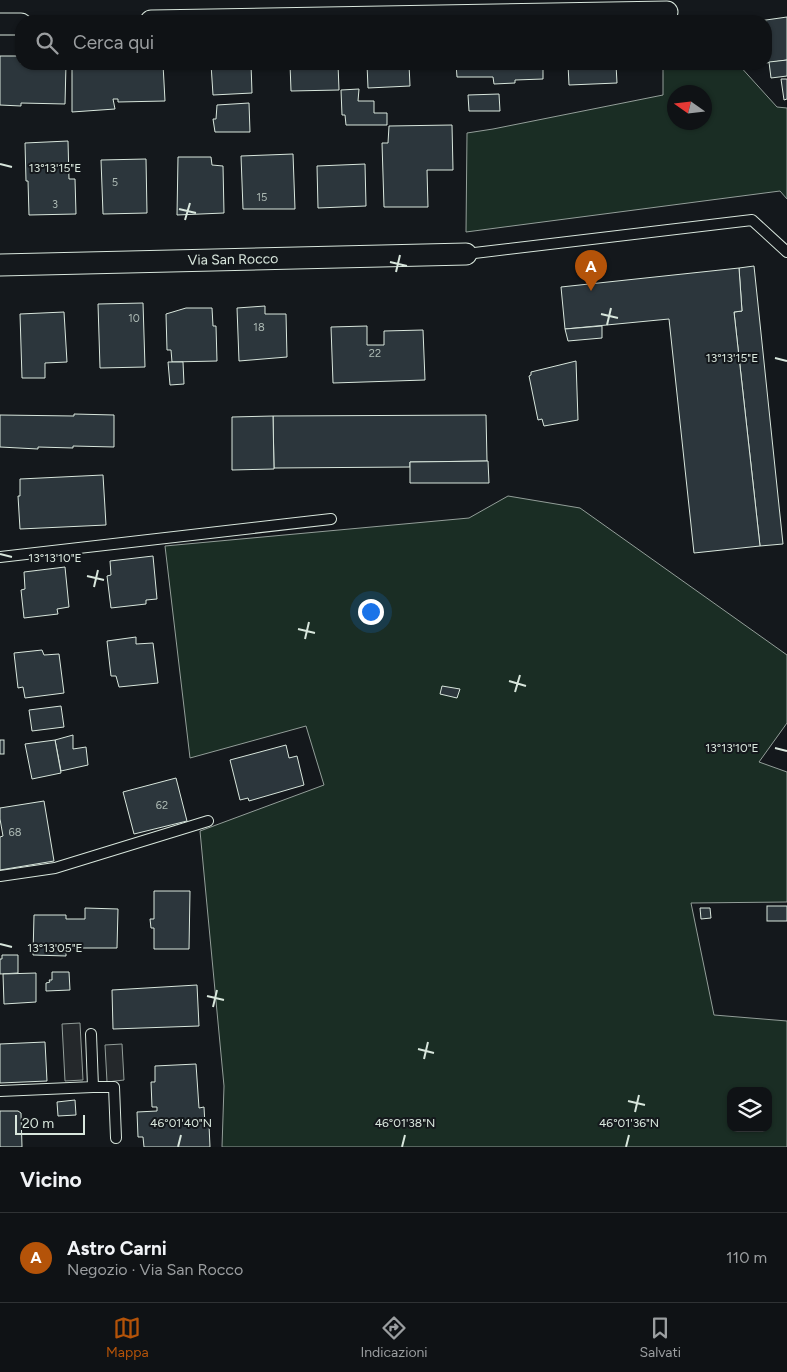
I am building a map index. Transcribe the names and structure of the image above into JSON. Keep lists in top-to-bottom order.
{
  "streets": {
    "street": ["Via San Rocco"]
  },
  "house_numbers": [
    "5",
    "15",
    "3",
    "10",
    "18",
    "22",
    "62",
    "68"
  ],
  "scale_bar": "20 m",
  "north": "left",
  "page": {
    "search": "Cerca qui",
    "pins": "A",
    "scale": "20 m",
    "heading": "Vicino",
    "list": [
      {
        "mark": "A",
        "name": "Astro Carni",
        "note": "Negozio · Via San Rocco",
        "value": "110 m"
      }
    ],
    "nav": ["Mappa", "Indicazioni", "Salvati"]
  },
  "coordinates": [
    "13°13'15\"E",
    "13°13'10\"E",
    "13°13'05\"E",
    "46°01'40\"N",
    "46°01'38\"N",
    "46°01'36\"N"
  ]
}
